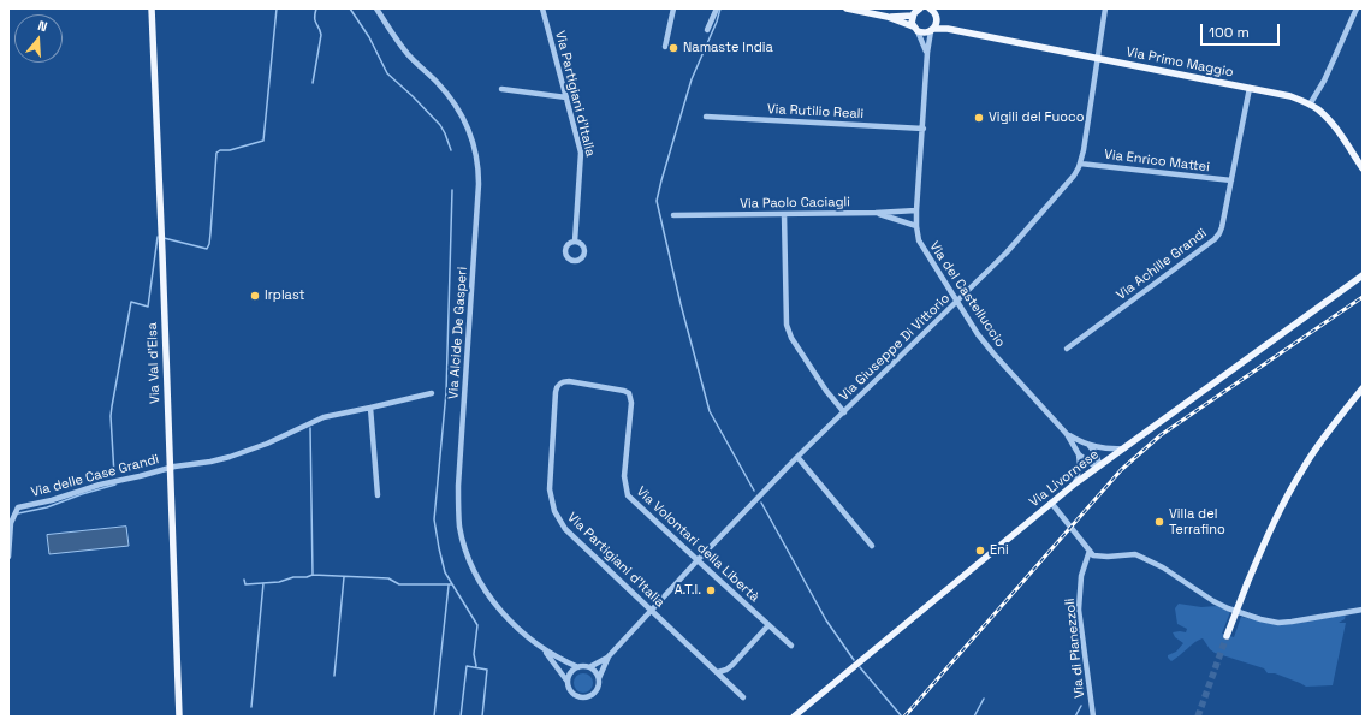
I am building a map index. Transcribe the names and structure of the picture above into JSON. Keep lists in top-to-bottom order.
{
  "streets": {
    "main road": ["Via Primo Maggio", "Via Val d'Elsa", "Via Livornese"],
    "street": [
      "Via Partigiani d'Italia",
      "Via Rutilio Reali",
      "Via Enrico Mattei",
      "Via Paolo Caciagli",
      "Via Achille Grandi",
      "Via del Castelluccio",
      "Via Alcide De Gasperi",
      "Via Giuseppe Di Vittorio",
      "Via delle Case Grandi",
      "Via Volontari della Libertà",
      "Via di Pianezzoli"
    ]
  },
  "crossings": [
    ["Via Primo Maggio", "Via Achille Grandi"],
    ["Via Primo Maggio", "Via del Castelluccio"],
    ["Via Primo Maggio", "Via Giuseppe Di Vittorio"],
    ["Via Partigiani d'Italia", "Via Giuseppe Di Vittorio"],
    ["Via Partigiani d'Italia", "Via Volontari della Libertà"],
    ["Via Rutilio Reali", "Via del Castelluccio"],
    ["Via Enrico Mattei", "Via Achille Grandi"],
    ["Via Enrico Mattei", "Via Giuseppe Di Vittorio"],
    ["Via Paolo Caciagli", "Via del Castelluccio"],
    ["Via del Castelluccio", "Via Giuseppe Di Vittorio"],
    ["Via del Castelluccio", "Via Livornese"],
    ["Via Alcide De Gasperi", "Via Giuseppe Di Vittorio"],
    ["Via Giuseppe Di Vittorio", "Via Volontari della Libertà"],
    ["Via Val d'Elsa", "Via delle Case Grandi"]
  ],
  "places": [
    "Namaste India",
    "Vigili del Fuoco",
    "Irplast",
    "Villa del Terrafino",
    "Eni",
    "A.T.I."
  ],
  "scale_bar": "100 m",
  "north": "top"
}
